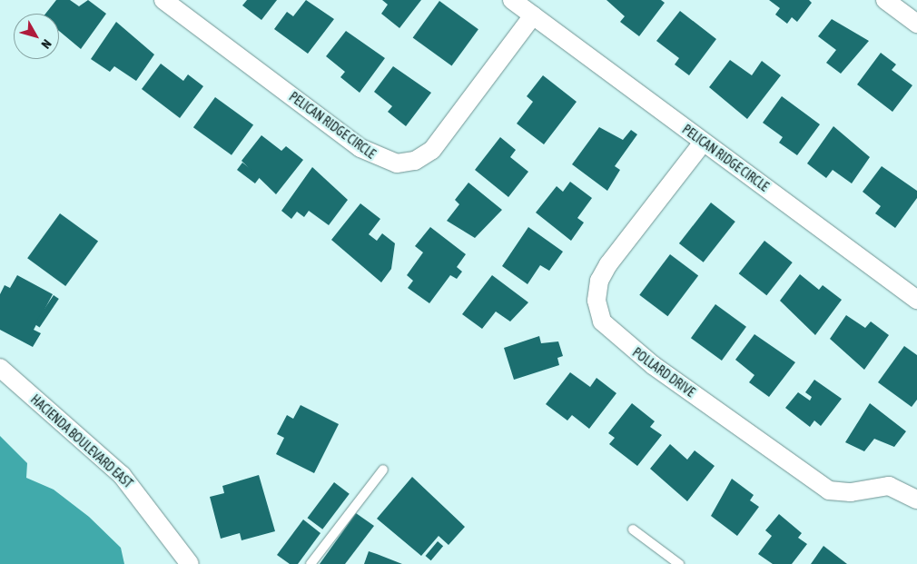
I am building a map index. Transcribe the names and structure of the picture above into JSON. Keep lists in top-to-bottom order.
{
  "streets": {
    "street": ["PELICAN RIDGE CIRCLE", "POLLARD DRIVE", "HACIENDA BOULEVARD EAST"]
  },
  "crossings": [
    ["PELICAN RIDGE CIRCLE", "POLLARD DRIVE"]
  ],
  "north": "bottom right"
}
